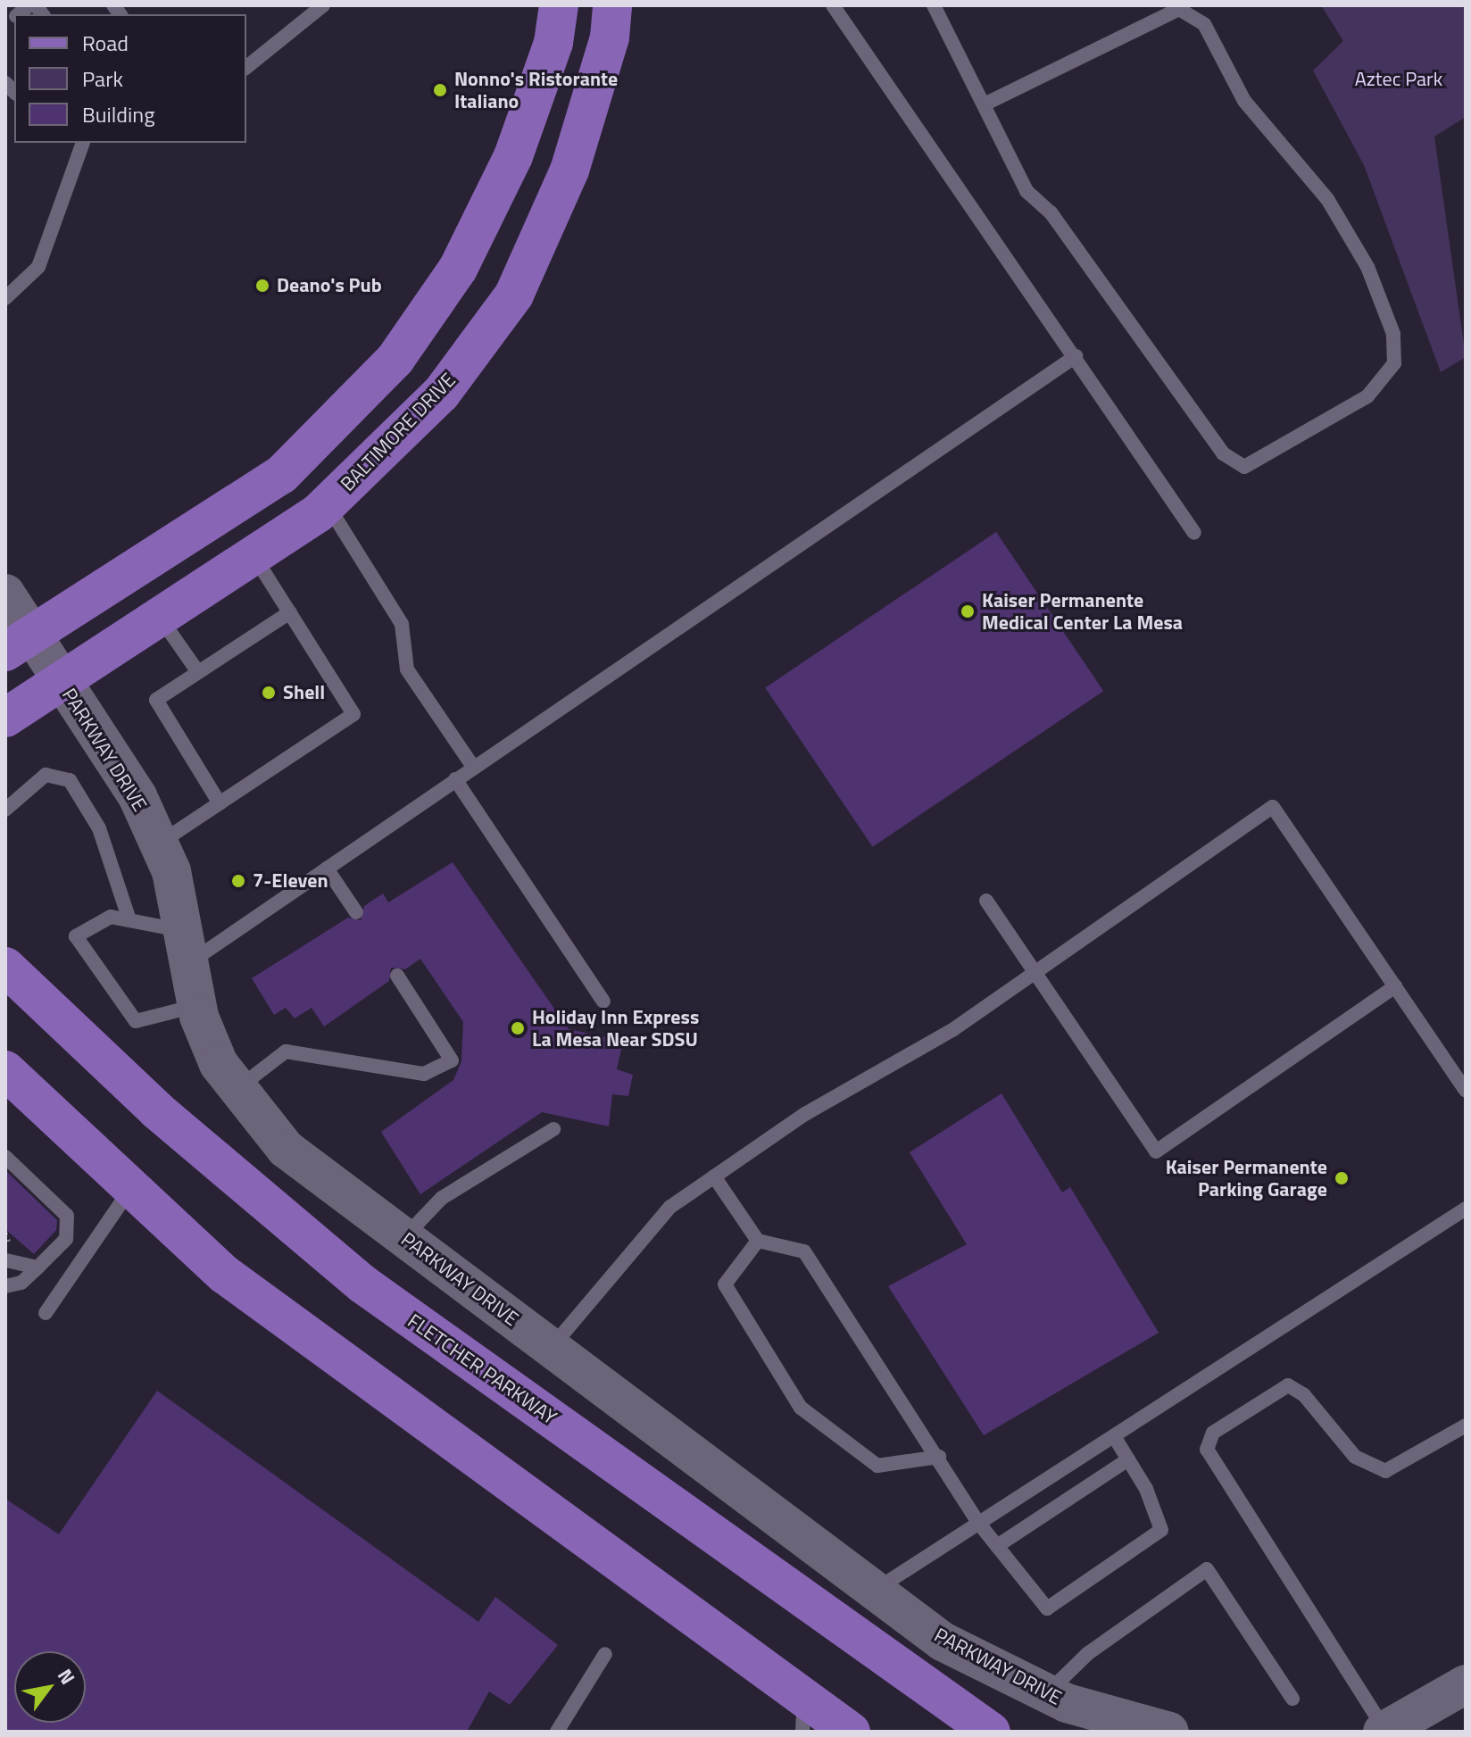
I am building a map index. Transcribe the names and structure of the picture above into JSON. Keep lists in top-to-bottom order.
{
  "streets": {
    "main road": ["BALTIMORE DRIVE", "FLETCHER PARKWAY"],
    "street": ["PARKWAY DRIVE"]
  },
  "crossings": [
    ["BALTIMORE DRIVE", "PARKWAY DRIVE"]
  ],
  "parks": ["Aztec Park"],
  "places": [
    "Nonno's Ristorante Italiano",
    "Deano's Pub",
    "Kaiser Permanente Medical Center La Mesa",
    "Shell",
    "7-Eleven",
    "Holiday Inn Express La Mesa Near SDSU",
    "Kaiser Permanente Parking Garage"
  ],
  "legend": ["Road", "Park", "Building"],
  "north": "top right"
}
